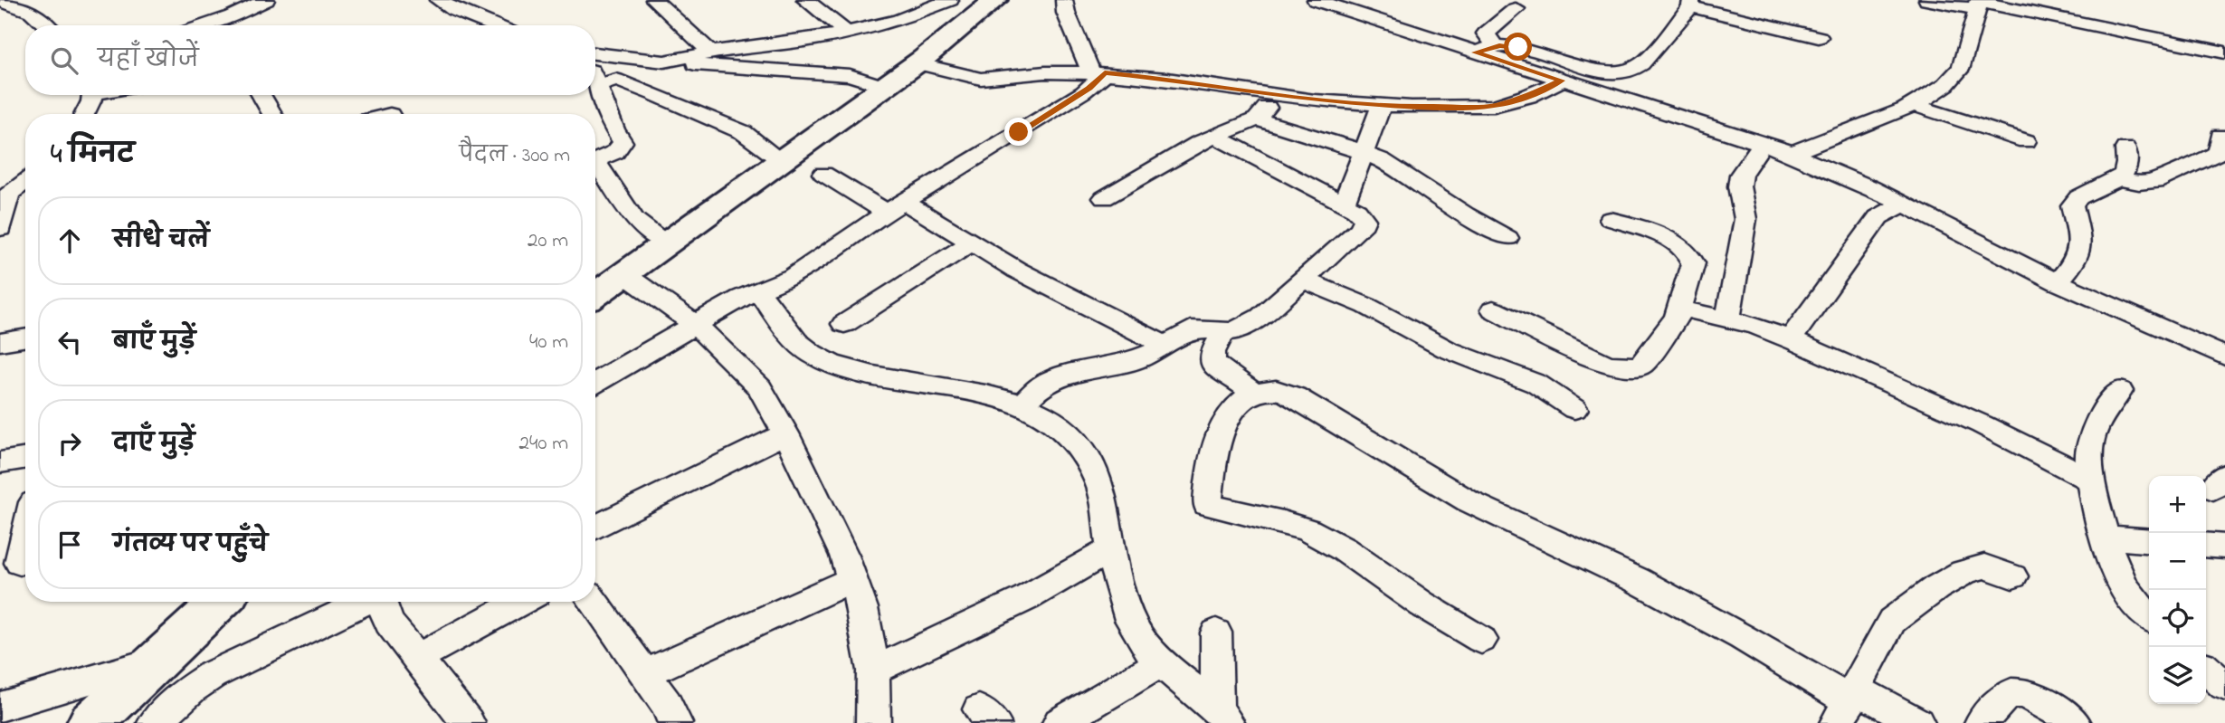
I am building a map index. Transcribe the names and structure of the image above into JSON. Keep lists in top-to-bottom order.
{
  "page": {
    "search": "यहाँ खोजें",
    "heading": ["4 मिनट", "पैदल · 300 m"],
    "list": [
      ["सीधे चलें", "20 m"],
      ["बाएँ मुड़ें", "40 m"],
      ["दाएँ मुड़ें", "240 m"],
      "गंतव्य पर पहुँचे"
    ],
    "map_buttons": ["+", "−"]
  }
}
